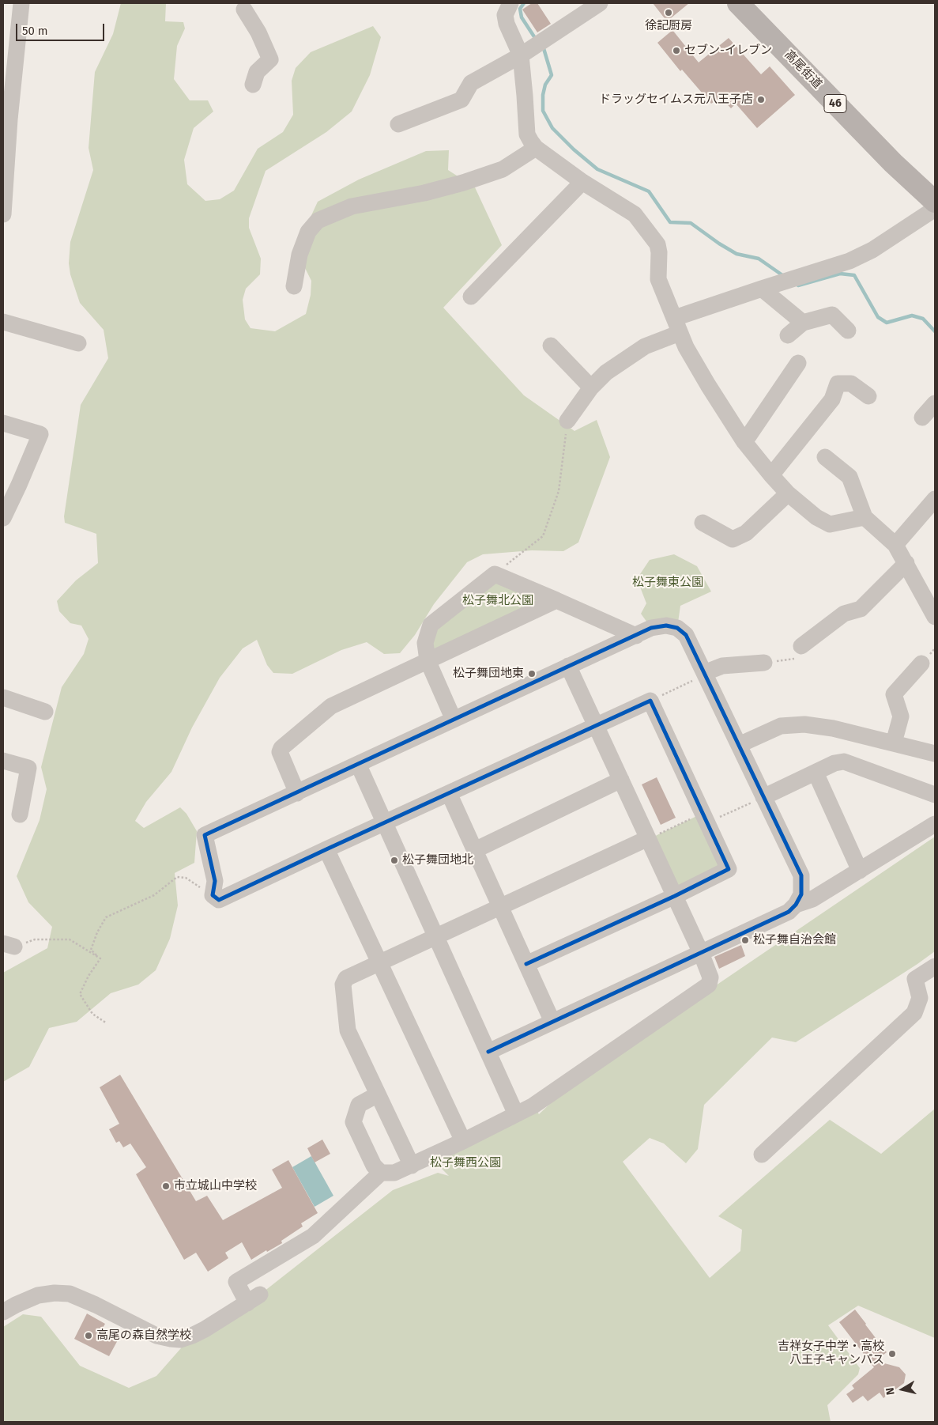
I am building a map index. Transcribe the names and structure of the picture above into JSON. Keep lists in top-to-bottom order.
{
  "streets": {
    "main road": ["高尾街道", "46"]
  },
  "parks": ["松子舞東公園", "松子舞北公園", "松子舞西公園"],
  "places": [
    "徐記厨房",
    "セブン-イレブン",
    "ドラッグセイムス元八王子店",
    "松子舞団地東",
    "松子舞団地北",
    "松子舞自治会館",
    "市立城山中学校",
    "高尾の森自然学校",
    "吉祥女子中学・高校 八王子キャンパス"
  ],
  "scale_bar": "50 m",
  "north": "left"
}
